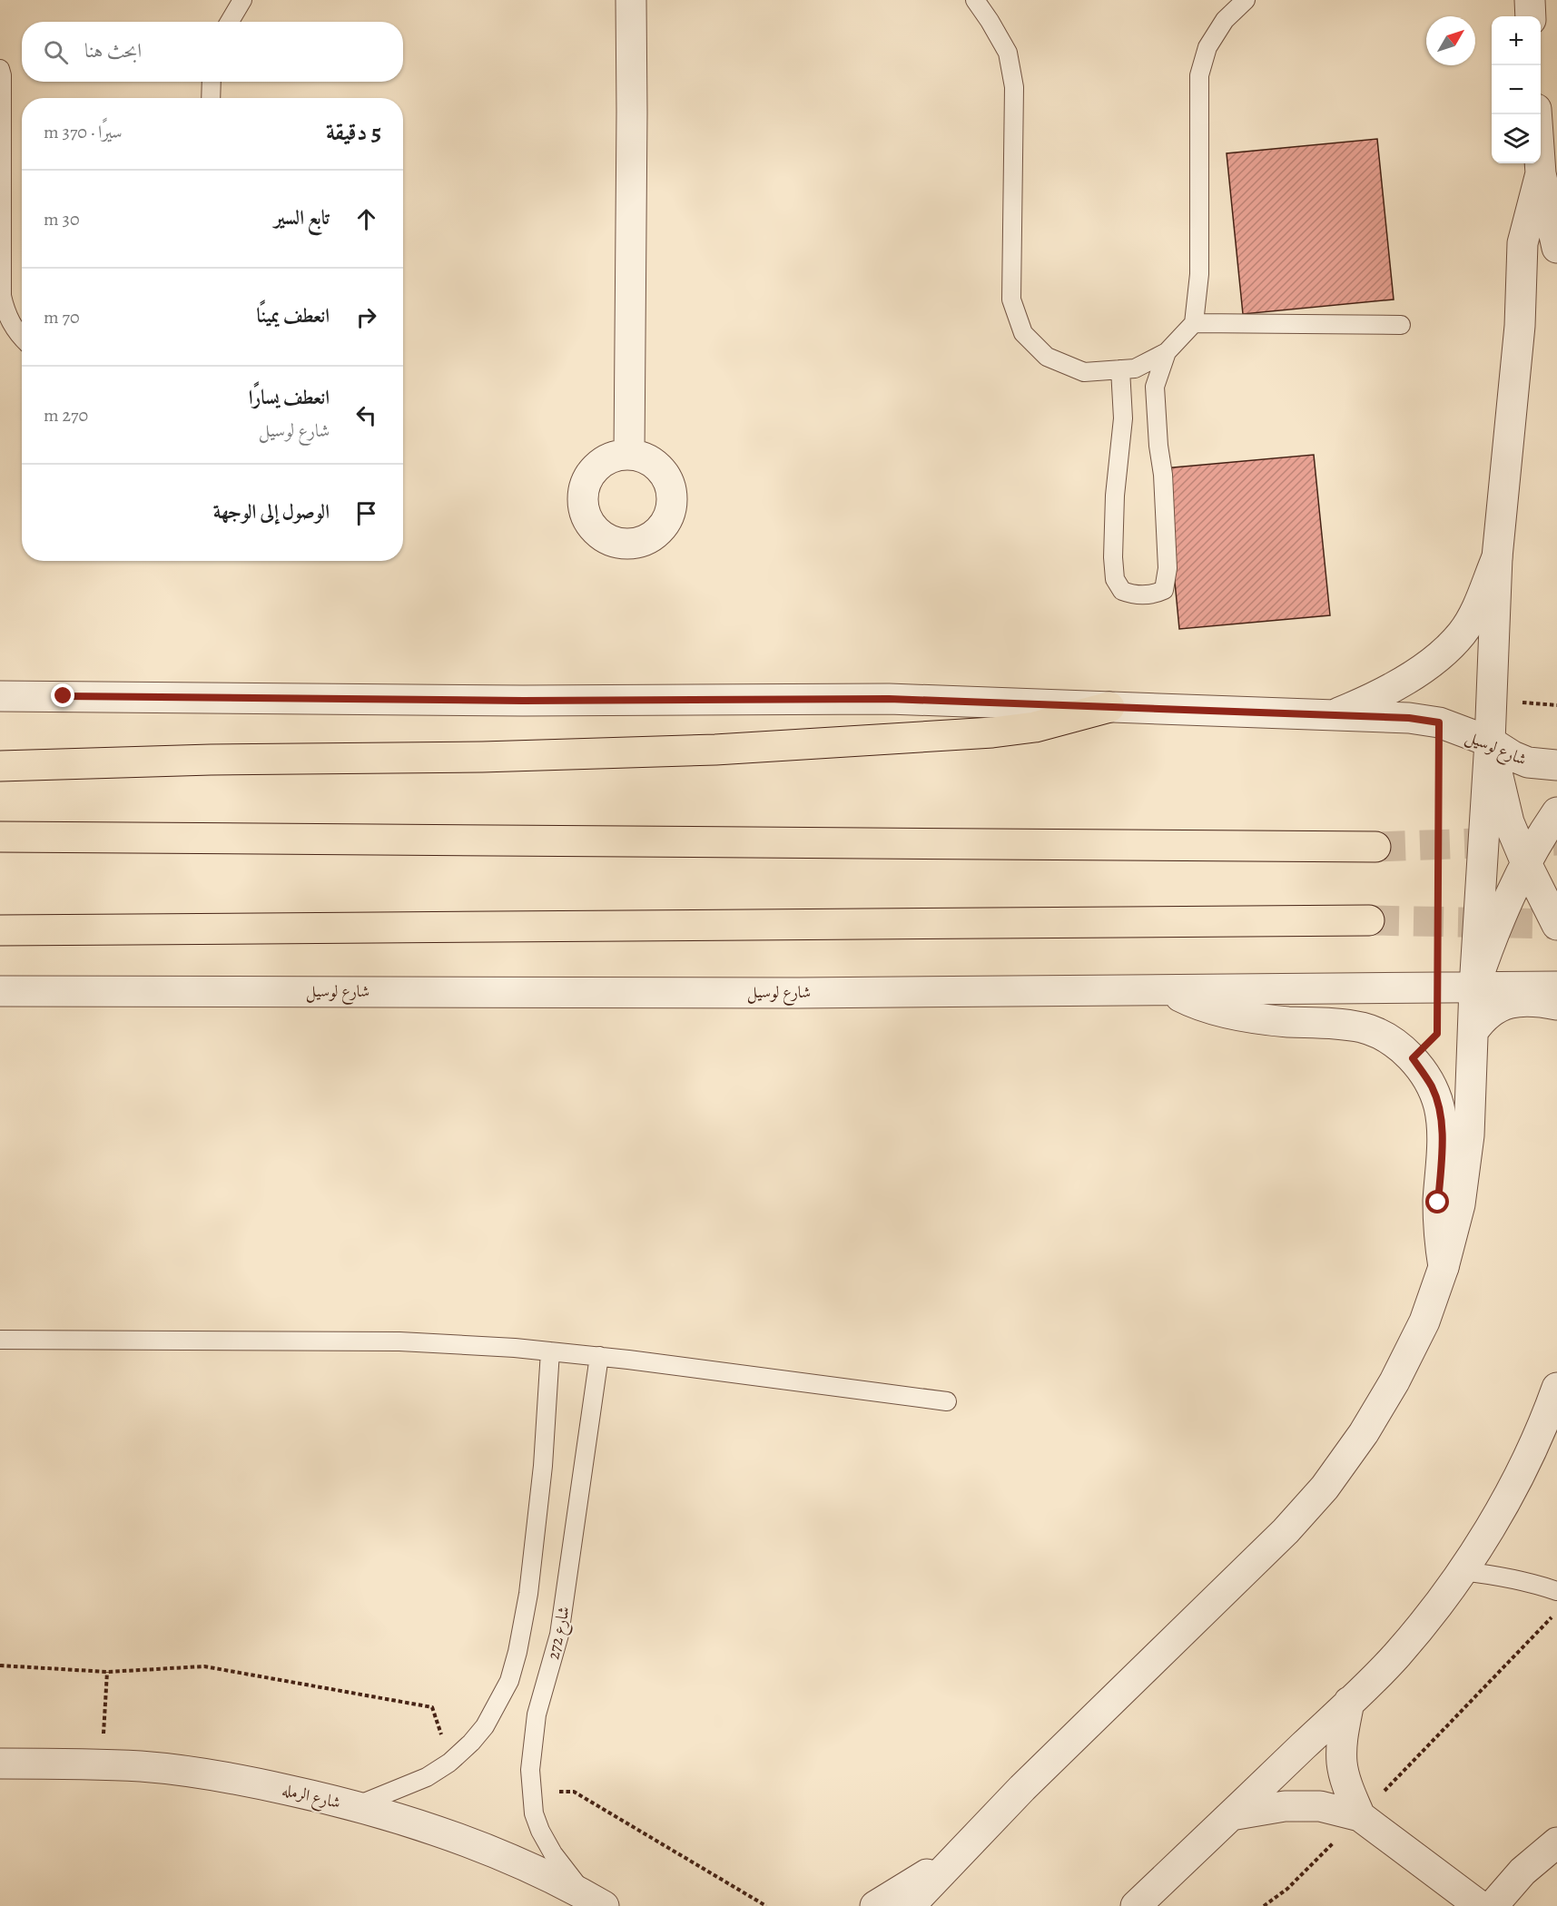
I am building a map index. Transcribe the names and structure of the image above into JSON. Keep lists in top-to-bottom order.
{
  "streets": {
    "street": ["شارع لوسيل", "شارع الرمله"],
    "lane": ["شارع 272"]
  },
  "crossings": [
    ["شارع 272", "شارع الرمله"]
  ],
  "north": "top right",
  "page": {
    "map_buttons": ["+", "−"],
    "search": "ابحث هنا",
    "heading": ["5 دقيقة", "سيرًا · 370 m"],
    "list": [
      ["تابع السير", "30 m"],
      ["انعطف يمينًا", "70 m"],
      ["انعطف يسارًا", "شارع لوسيل", "270 m"],
      "الوصول إلى الوجهة"
    ]
  }
}
